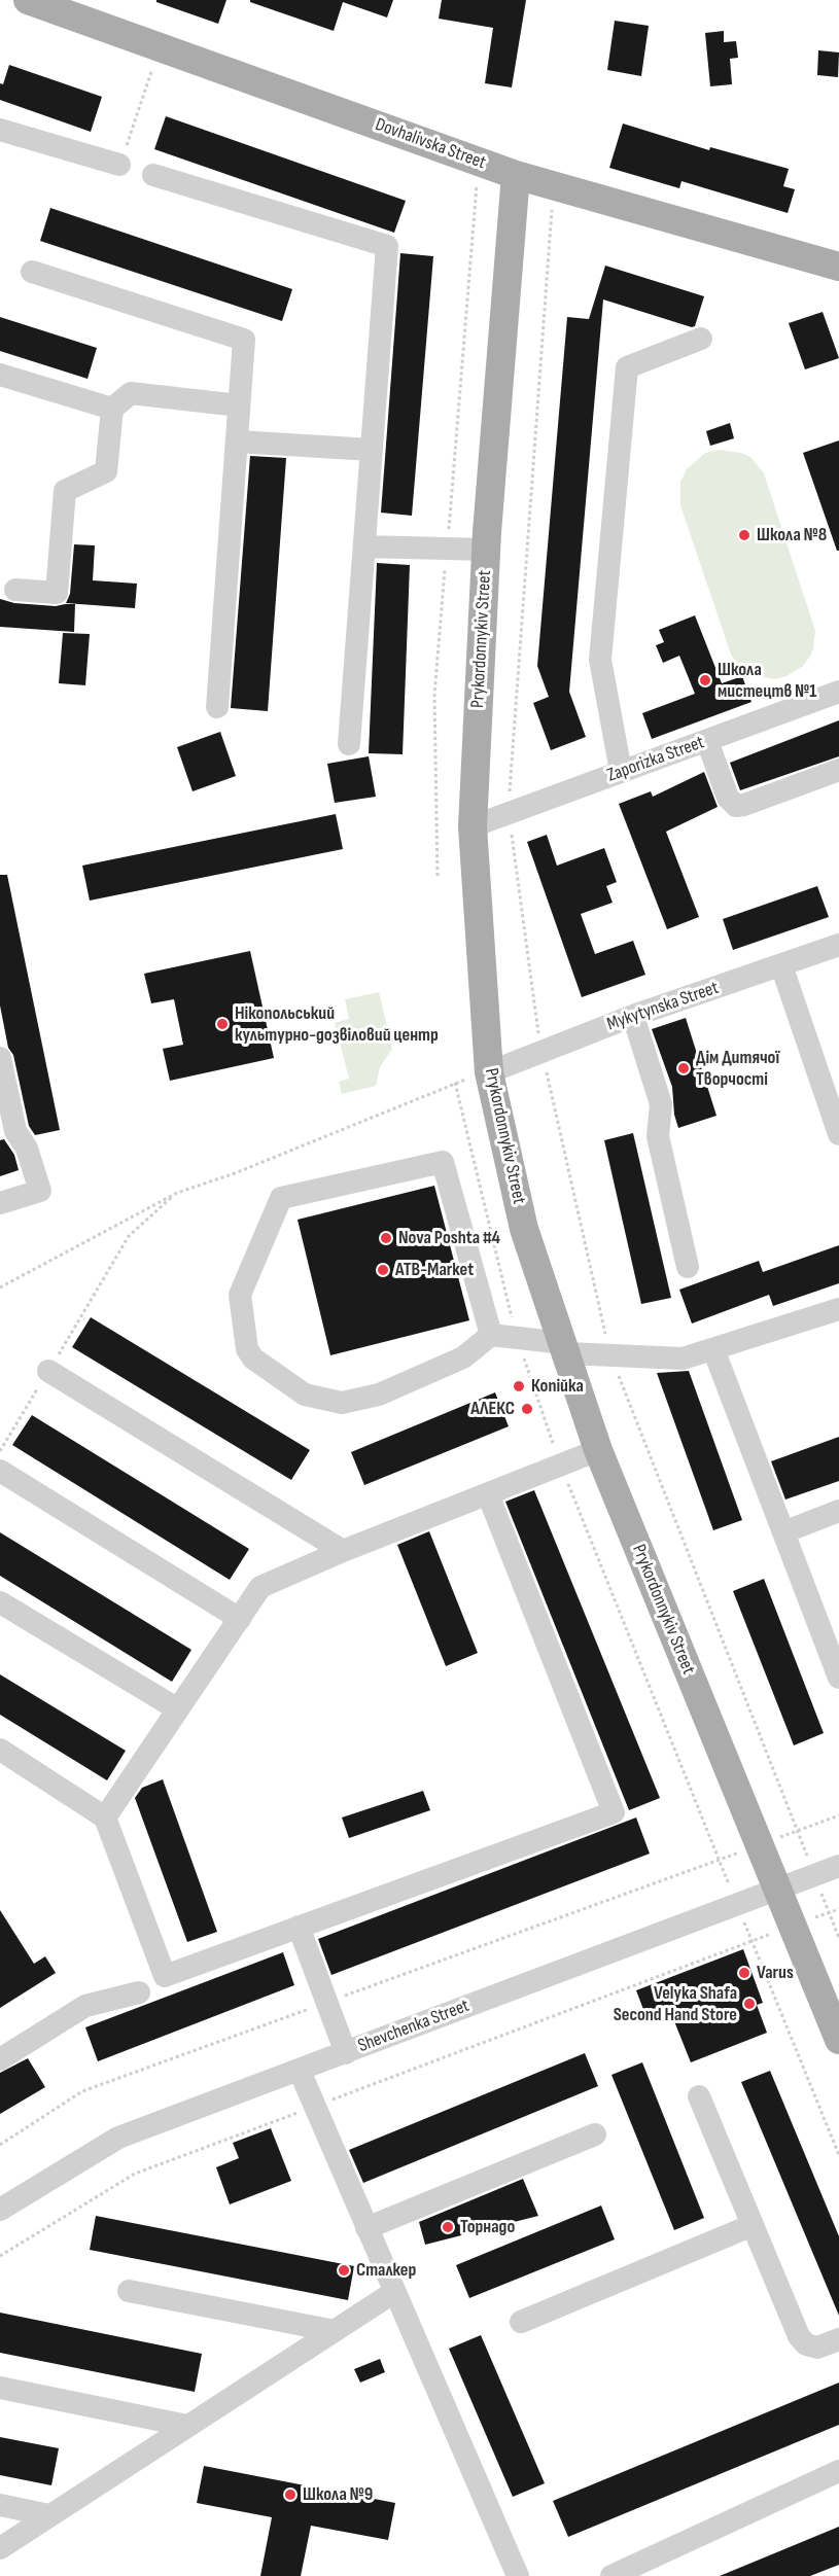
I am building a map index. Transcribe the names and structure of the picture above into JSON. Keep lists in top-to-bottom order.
{
  "streets": {
    "main road": ["Dovhalivska Street", "Prykordonnykiv Street"],
    "street": ["Zaporizka Street", "Mykytynska Street", "Shevchenka Street"]
  },
  "crossings": [
    ["Dovhalivska Street", "Prykordonnykiv Street"],
    ["Prykordonnykiv Street", "Zaporizka Street"],
    ["Prykordonnykiv Street", "Mykytynska Street"],
    ["Prykordonnykiv Street", "Shevchenka Street"]
  ],
  "places": [
    "Школа №8",
    "Школа мистецтв №1",
    "Нікопольський культурно-дозвіловий центр",
    "Дім Дитячої Творчості",
    "Nova Poshta #4",
    "ATB-Market",
    "Копійка",
    "АЛЕКС",
    "Varus",
    "Velyka Shafa Second Hand Store",
    "Торнадо",
    "Сталкер",
    "Школа №9"
  ]
}
